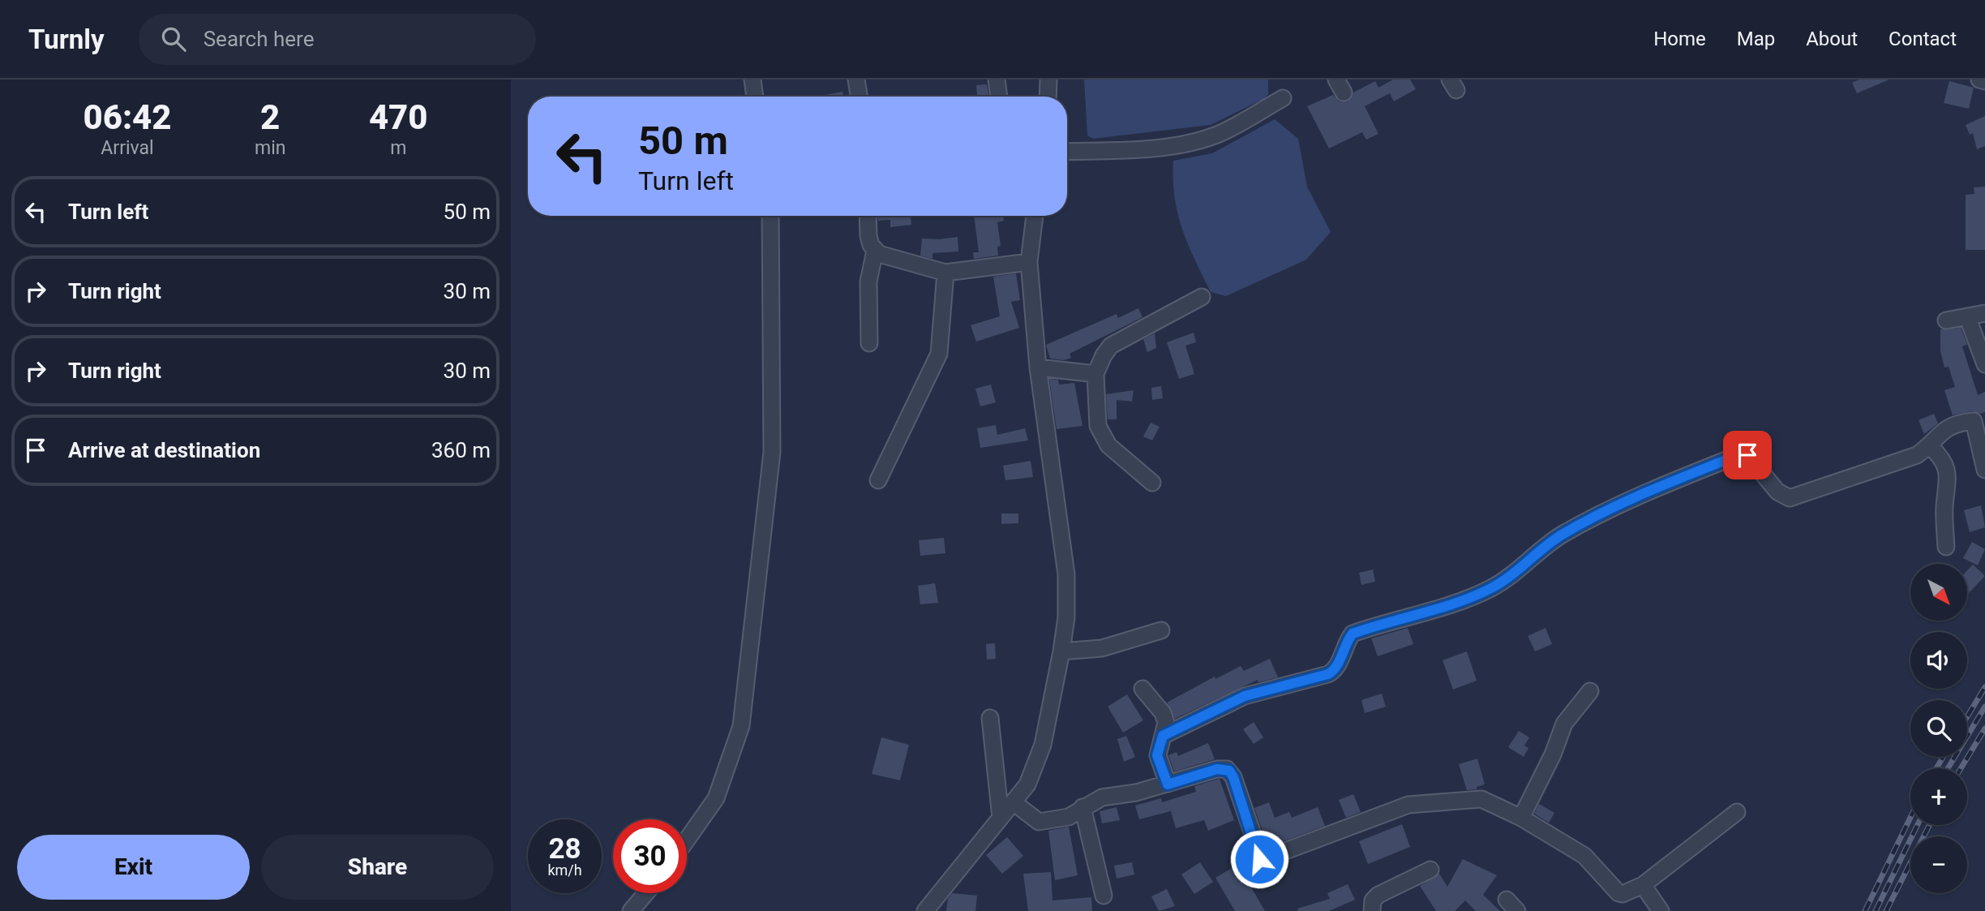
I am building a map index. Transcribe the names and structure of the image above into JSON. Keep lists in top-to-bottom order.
{
  "north": "bottom right",
  "page": {
    "header": "Turnly",
    "search": "Search here",
    "nav": [
      "Home",
      "Map",
      "About",
      "Contact"
    ],
    "eta": [
      "06:42",
      "Arrival",
      "2",
      "min",
      "470",
      "m"
    ],
    "turn": ["50 m", "Turn left"],
    "list": [
      {
        "name": "Turn left",
        "value": "50 m"
      },
      {
        "name": "Turn right",
        "value": "30 m"
      },
      {
        "name": "Turn right",
        "value": "30 m"
      },
      {
        "name": "Arrive at destination",
        "value": "360 m"
      }
    ],
    "map_buttons": ["+", "−"],
    "speed": "28 km/h",
    "limit": "30",
    "buttons": ["Exit", "Share"]
  }
}
